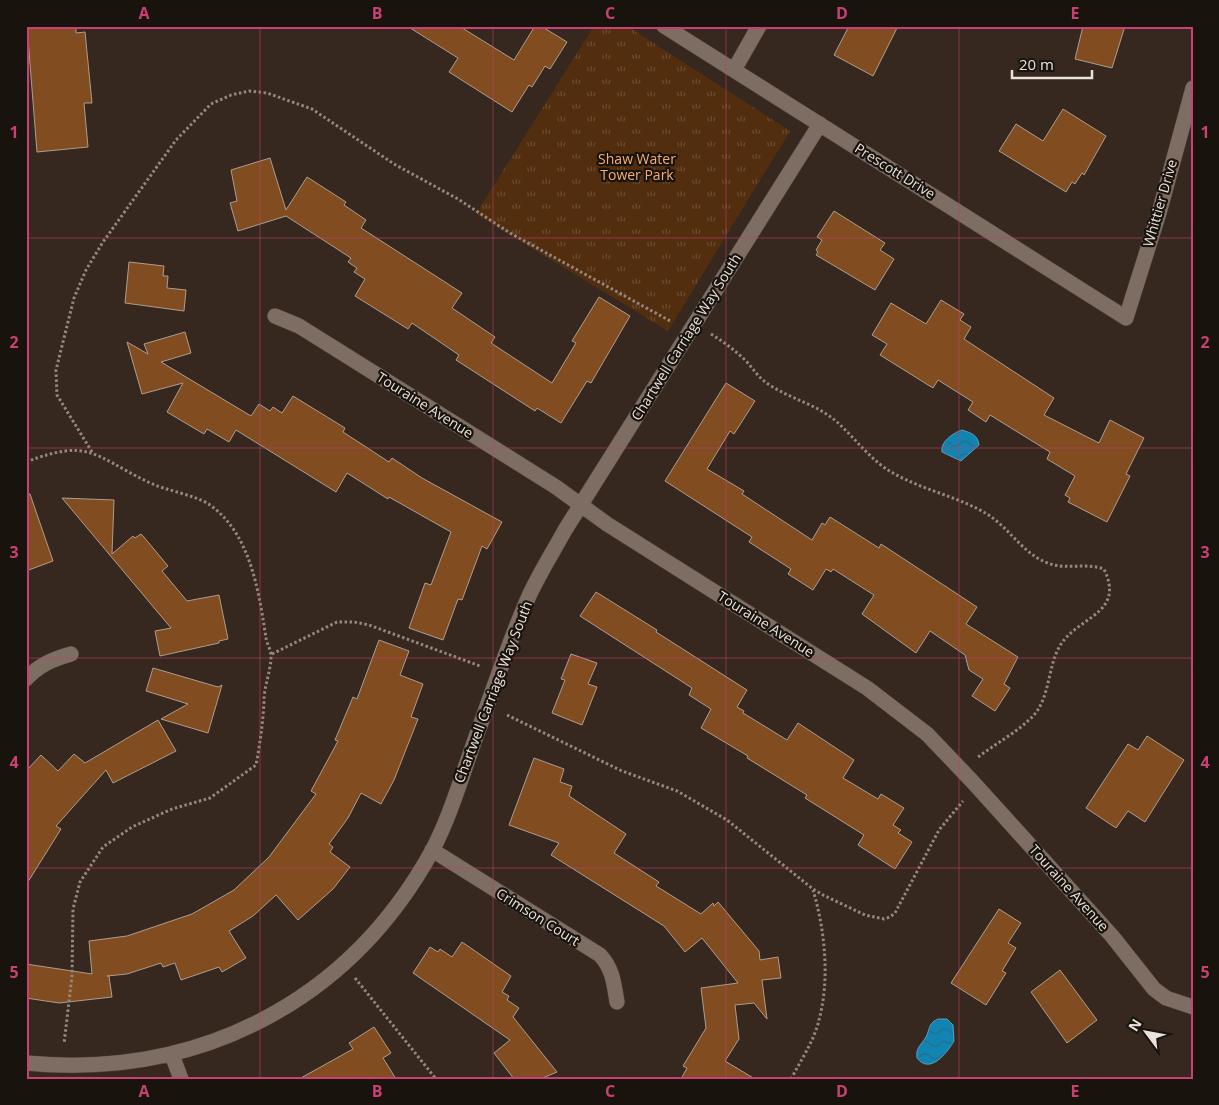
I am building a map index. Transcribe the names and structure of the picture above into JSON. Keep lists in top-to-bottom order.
{
  "streets": {
    "street": [
      "Prescott Drive",
      "Whittier Drive",
      "Chartwell Carriage Way South",
      "Touraine Avenue",
      "Crimson Court"
    ]
  },
  "crossings": [
    ["Prescott Drive", "Whittier Drive"],
    ["Prescott Drive", "Chartwell Carriage Way South"],
    ["Chartwell Carriage Way South", "Touraine Avenue"],
    ["Chartwell Carriage Way South", "Crimson Court"]
  ],
  "parks": ["Shaw Water Tower Park"],
  "scale_bar": "20 m",
  "north": "top left",
  "grid": {
    "columns": [
      "A",
      "B",
      "C",
      "D",
      "E"
    ],
    "rows": [
      "1",
      "2",
      "3",
      "4",
      "5"
    ]
  }
}
